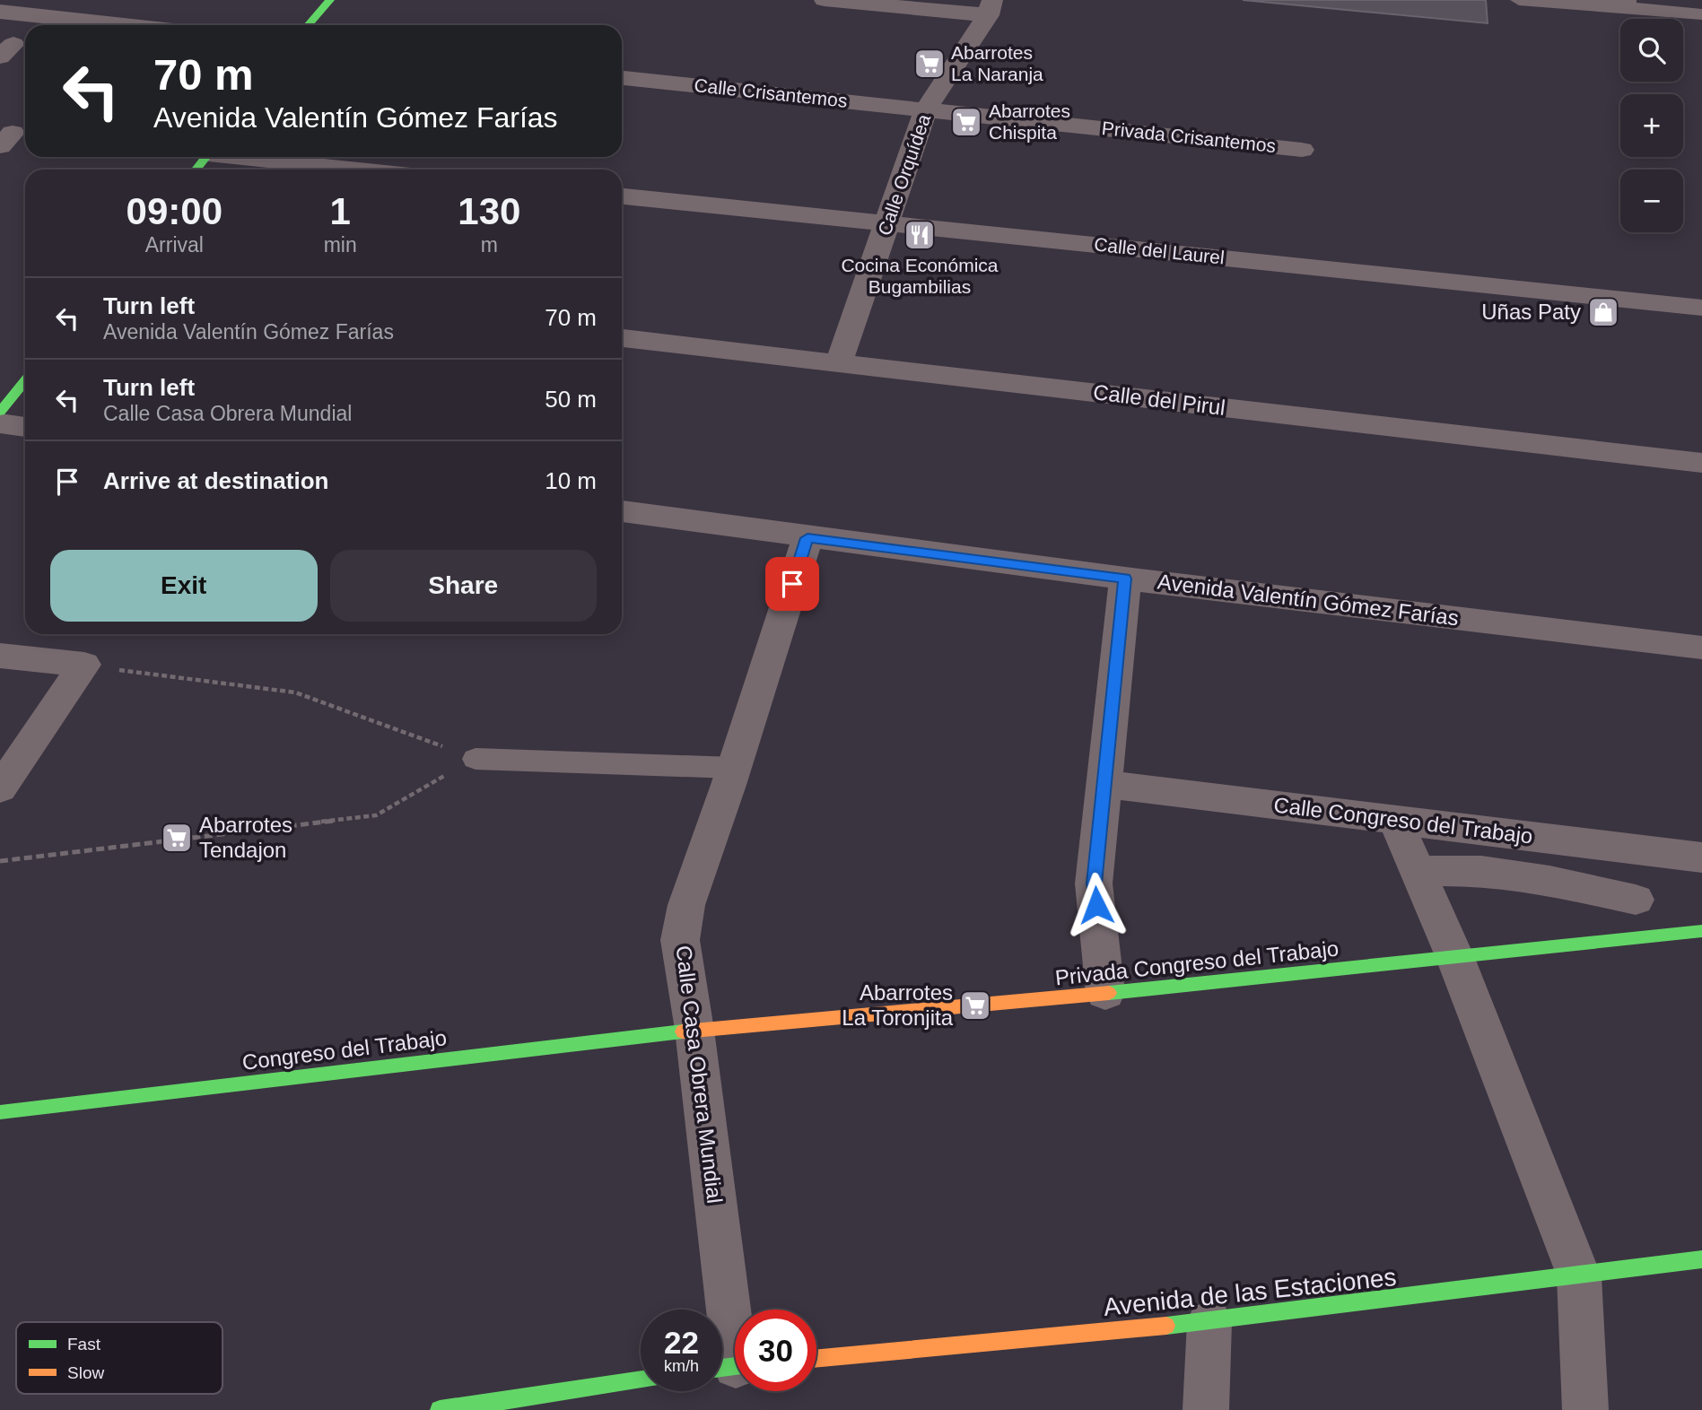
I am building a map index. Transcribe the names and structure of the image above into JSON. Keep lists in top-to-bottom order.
{
  "streets": {
    "street": [
      "Calle Crisantemos",
      "Privada Crisantemos",
      "Calle Orquídea",
      "Calle del Laurel",
      "Calle del Pirul",
      "Avenida Valentín Gómez Farías",
      "Calle Congreso del Trabajo",
      "Privada Congreso del Trabajo",
      "Congreso del Trabajo",
      "Calle Casa Obrera Mundial",
      "Avenida de las Estaciones"
    ]
  },
  "crossings": [
    ["Calle Crisantemos", "Privada Crisantemos"],
    ["Calle Crisantemos", "Calle Orquídea"],
    ["Privada Crisantemos", "Calle Orquídea"],
    ["Calle Orquídea", "Calle del Laurel"],
    ["Calle Orquídea", "Calle del Pirul"],
    ["Avenida Valentín Gómez Farías", "Calle Casa Obrera Mundial"],
    ["Privada Congreso del Trabajo", "Congreso del Trabajo"],
    ["Privada Congreso del Trabajo", "Calle Casa Obrera Mundial"],
    ["Congreso del Trabajo", "Calle Casa Obrera Mundial"]
  ],
  "places": {
    "supermarket": [
      "Abarrotes La Naranja",
      "Abarrotes Chispita",
      "Abarrotes Tendajon",
      "Abarrotes La Toronjita"
    ],
    "restaurant": ["Cocina Económica Bugambilias"],
    "shop": ["Uñas Paty"]
  },
  "legend": ["Fast", "Slow"],
  "page": {
    "map_buttons": ["+", "−"],
    "turn": ["70 m", "Avenida Valentín Gómez Farías"],
    "eta": [
      "09:00",
      "Arrival",
      "1",
      "min",
      "130",
      "m"
    ],
    "list": [
      {
        "name": "Turn left",
        "note": "Avenida Valentín Gómez Farías",
        "value": "70 m"
      },
      {
        "name": "Turn left",
        "note": "Calle Casa Obrera Mundial",
        "value": "50 m"
      },
      {
        "name": "Arrive at destination",
        "value": "10 m"
      }
    ],
    "buttons": ["Exit", "Share"],
    "speed": "22 km/h",
    "limit": "30"
  }
}
